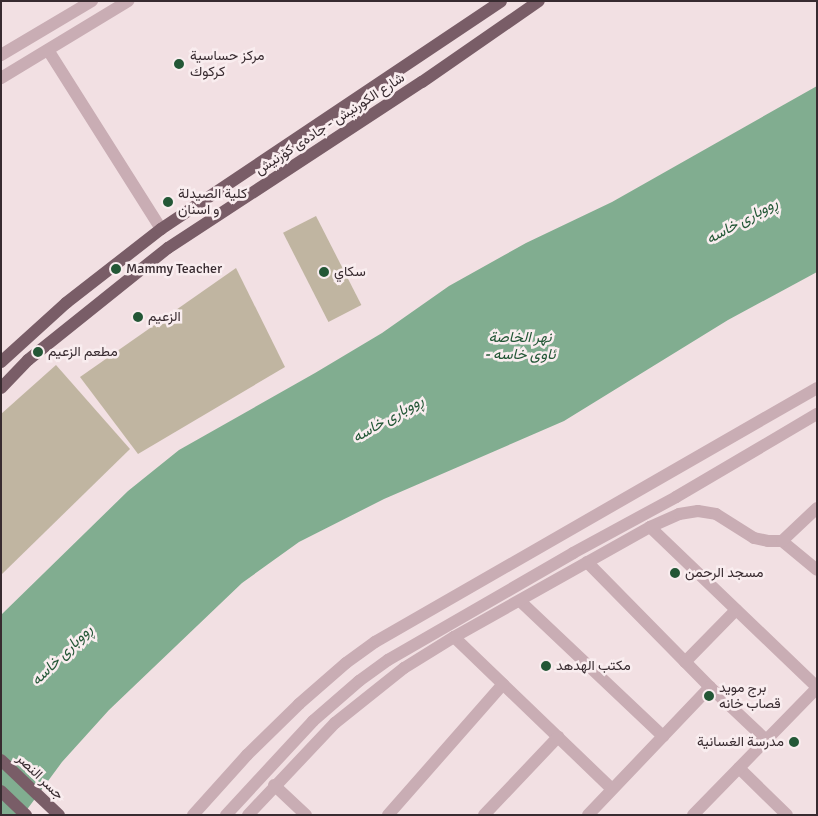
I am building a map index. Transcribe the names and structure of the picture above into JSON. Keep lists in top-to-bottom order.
{
  "streets": {
    "main road": ["شارع الكورنيش - جادەی کۆرنیش", "جسر النصر"]
  },
  "water": ["ڕووباری خاسە", "نهر الخاصة - ئاوی خاسە"],
  "places": [
    "مركز حساسية كركوك",
    "كلية الصيدلة و اسنان",
    "Mammy Teacher",
    "سكاي",
    "الزعيم",
    "مطعم الزعيم",
    "مسجد الرحمن",
    "مكتب الهدهد",
    "برج مويد قصاب خانه",
    "مدرسة الغسانية"
  ]
}
